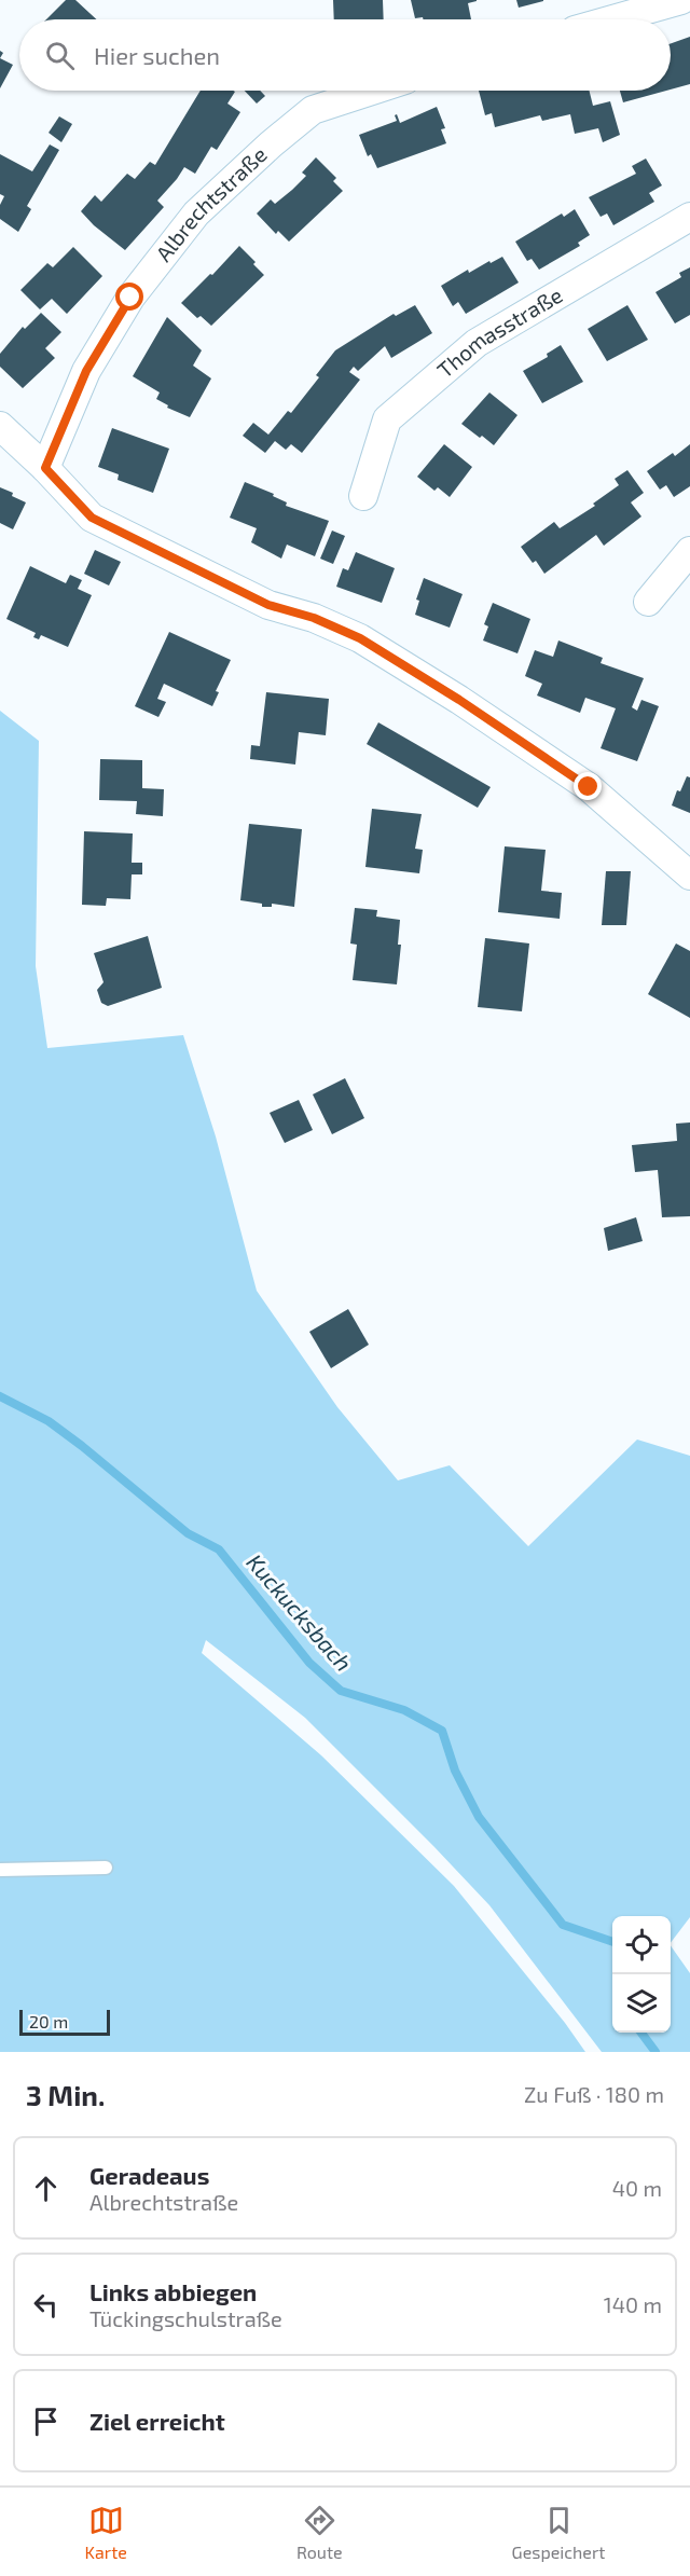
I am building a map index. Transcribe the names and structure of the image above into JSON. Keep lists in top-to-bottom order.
{
  "streets": {
    "street": ["Albrechtstraße", "Thomasstraße"]
  },
  "water": ["Kuckucksbach"],
  "scale_bar": "20 m",
  "page": {
    "search": "Hier suchen",
    "scale": "20 m",
    "heading": ["3 Min.", "Zu Fuß · 180 m"],
    "list": [
      ["Geradeaus", "Albrechtstraße", "40 m"],
      ["Links abbiegen", "Tückingschulstraße", "140 m"],
      "Ziel erreicht"
    ],
    "nav": ["Karte", "Route", "Gespeichert"]
  }
}
